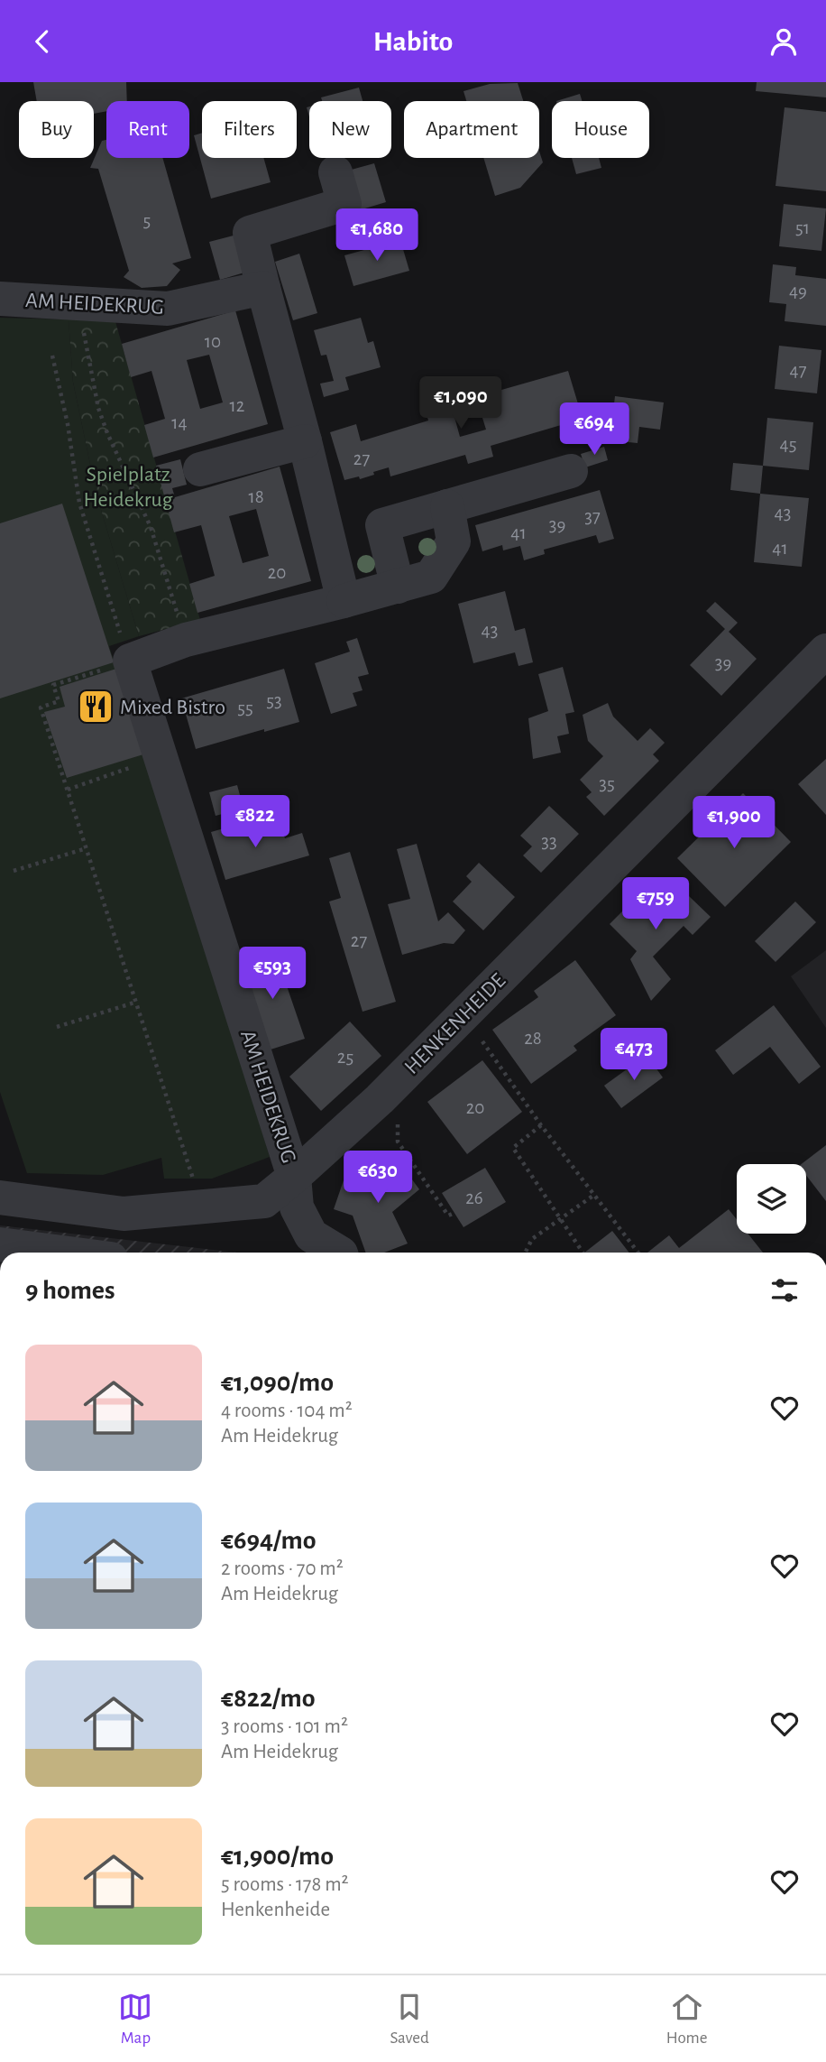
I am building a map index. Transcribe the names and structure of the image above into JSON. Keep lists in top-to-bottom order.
{
  "streets": {
    "street": ["AM HEIDEKRUG", "HENKENHEIDE"]
  },
  "crossings": [
    ["AM HEIDEKRUG", "HENKENHEIDE"]
  ],
  "parks": ["Spielplatz Heidekrug"],
  "places": {
    "restaurant": ["Mixed Bistro"]
  },
  "house_numbers": [
    "5",
    "51",
    "49",
    "10",
    "47",
    "12",
    "14",
    "45",
    "27",
    "18",
    "43",
    "37",
    "39",
    "41",
    "41",
    "20",
    "43",
    "39",
    "53",
    "55",
    "35",
    "33",
    "27",
    "28",
    "25",
    "20",
    "26"
  ],
  "page": {
    "header": "Habito",
    "chip": [
      "Buy",
      "Rent",
      "Filters",
      "New",
      "Apartment",
      "House"
    ],
    "price": [
      "€1,680",
      "€1,090",
      "€694",
      "€822",
      "€1,900",
      "€759",
      "€593",
      "€473",
      "€630"
    ],
    "heading": "9 homes",
    "list": [
      {
        "name": "€1,090/mo",
        "note": "4 rooms · 104 m² · Am Heidekrug"
      },
      {
        "name": "€694/mo",
        "note": "2 rooms · 70 m² · Am Heidekrug"
      },
      {
        "name": "€822/mo",
        "note": "3 rooms · 101 m² · Am Heidekrug"
      },
      {
        "name": "€1,900/mo",
        "note": "5 rooms · 178 m² · Henkenheide"
      }
    ],
    "tabs": ["Map", "Saved", "Home"]
  }
}
